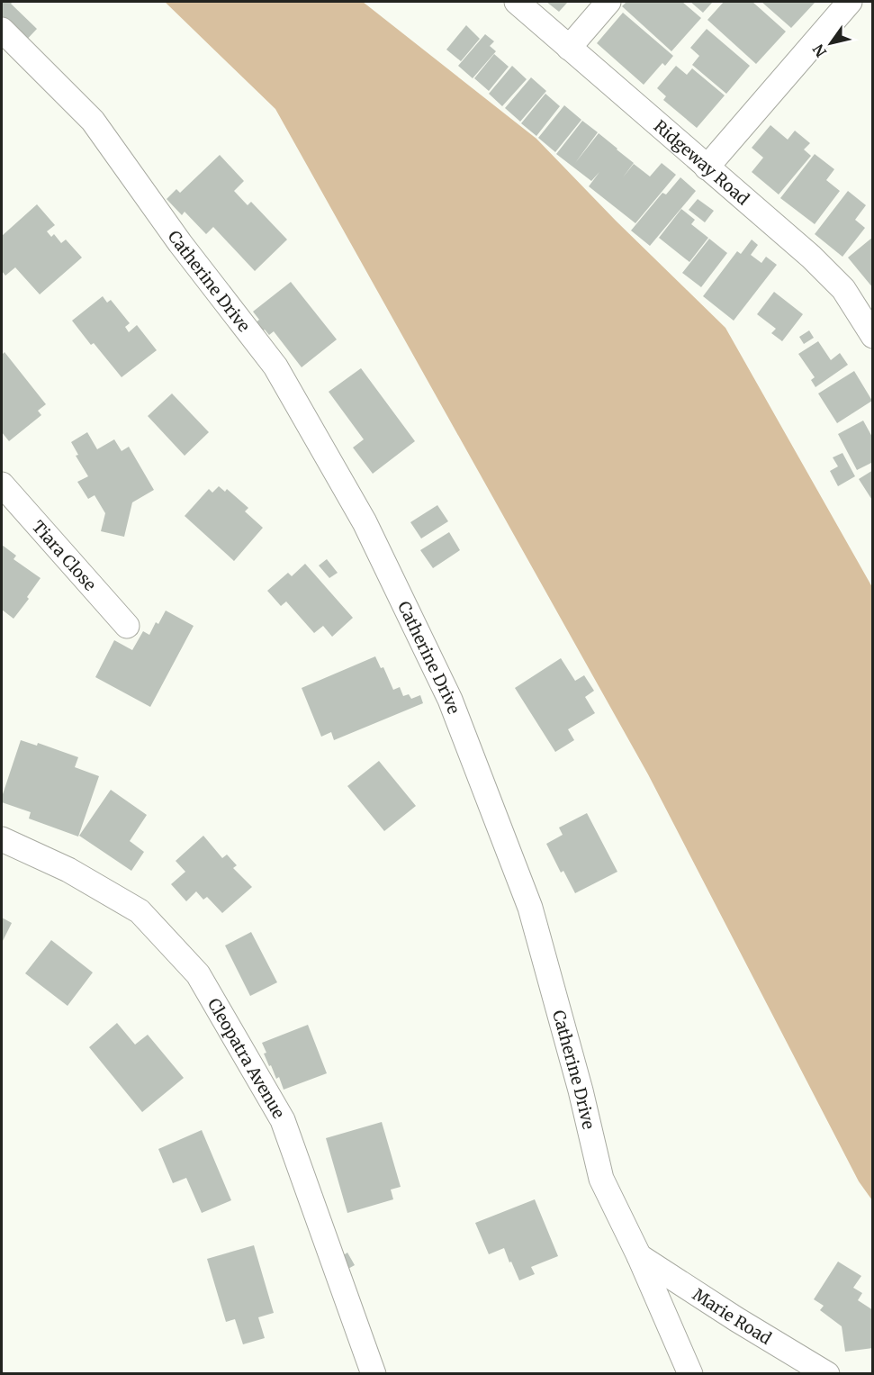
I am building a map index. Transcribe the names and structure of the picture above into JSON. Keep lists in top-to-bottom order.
{
  "streets": {
    "street": [
      "Ridgeway Road",
      "Catherine Drive",
      "Tiara Close",
      "Cleopatra Avenue",
      "Marie Road"
    ]
  },
  "crossings": [
    ["Catherine Drive", "Marie Road"]
  ],
  "north": "bottom left"
}
